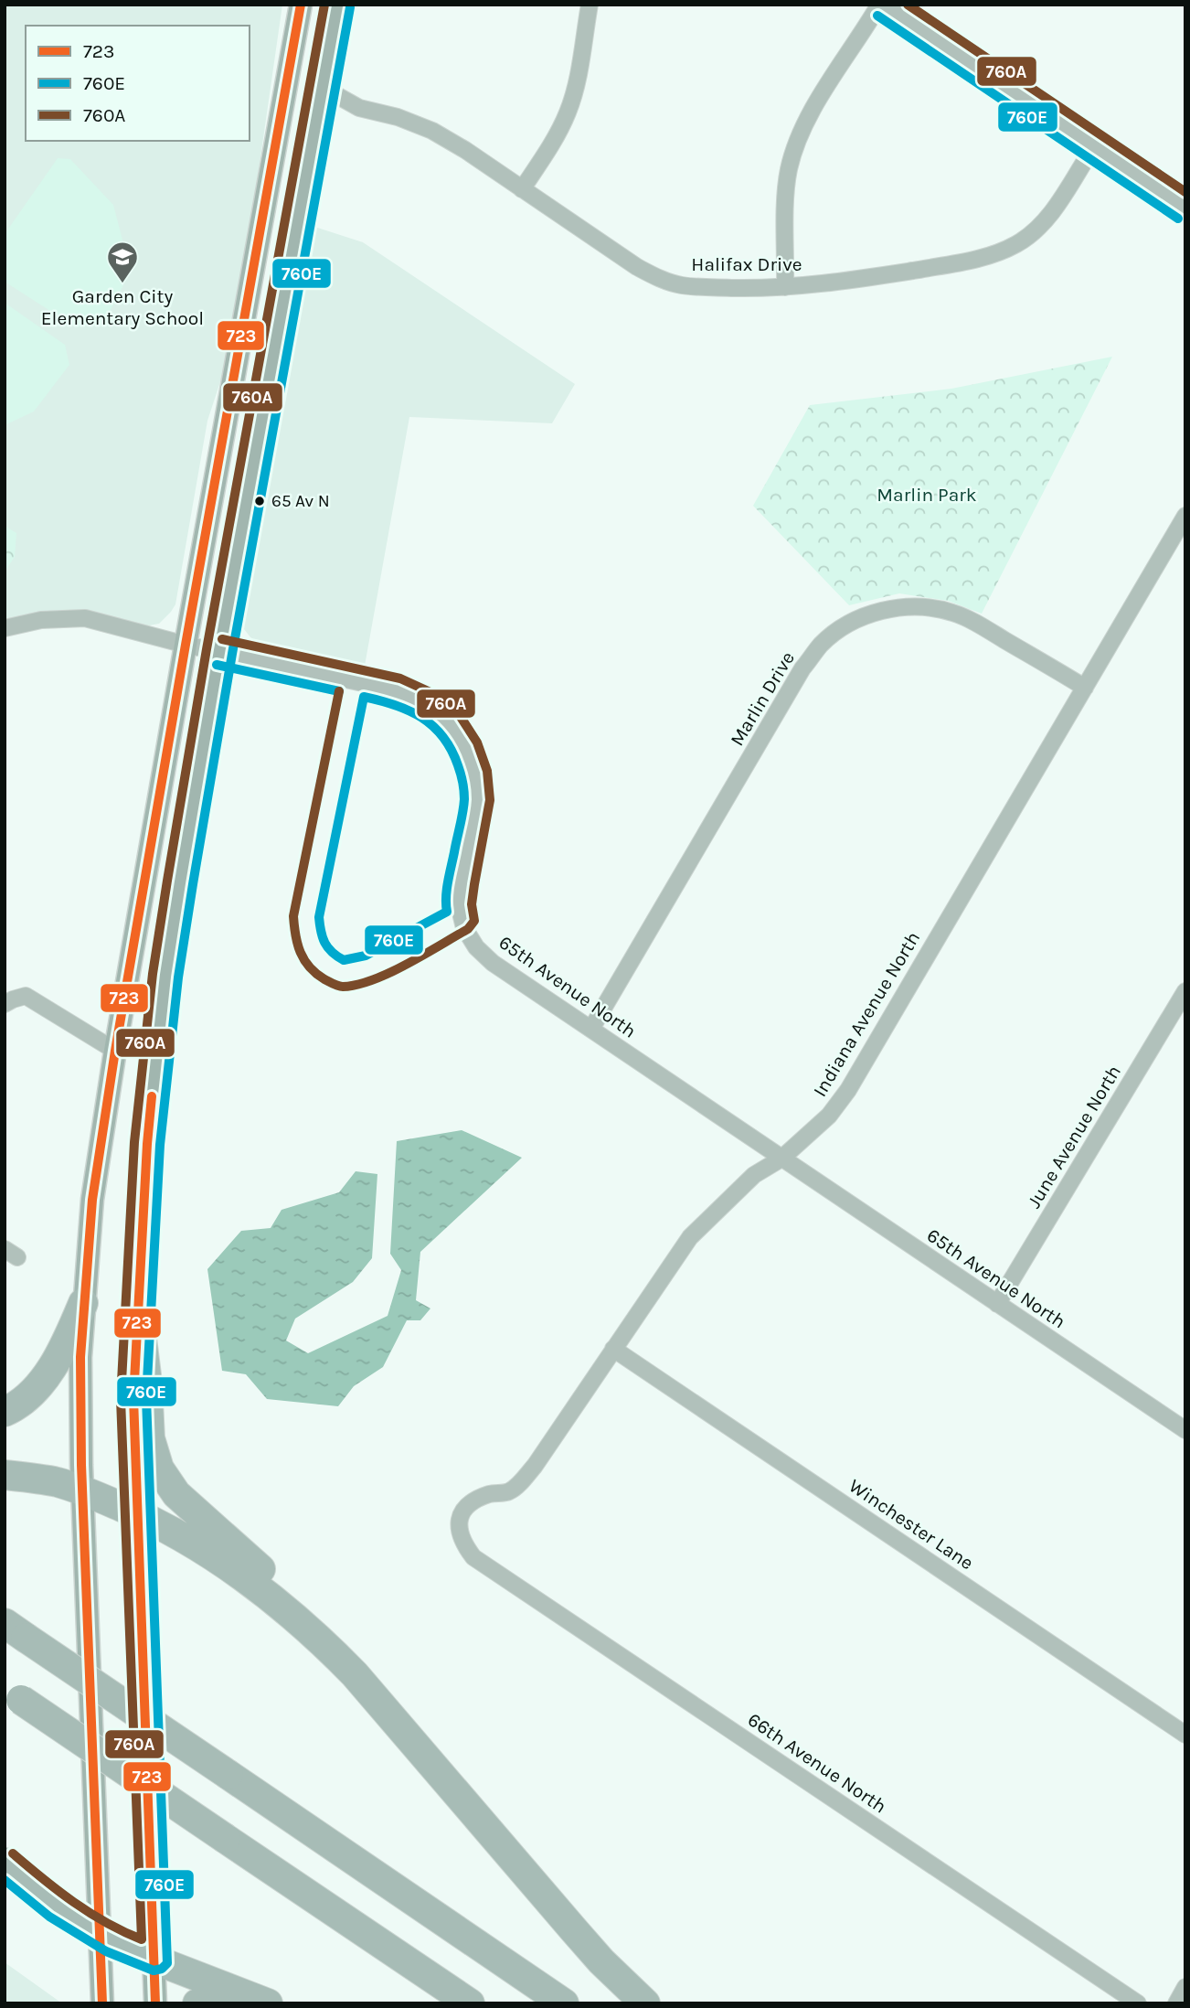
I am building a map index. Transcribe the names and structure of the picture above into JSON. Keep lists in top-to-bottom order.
{
  "streets": {
    "street": [
      "Halifax Drive",
      "Marlin Drive",
      "65th Avenue North",
      "Indiana Avenue North",
      "June Avenue North",
      "Winchester Lane",
      "66th Avenue North"
    ]
  },
  "crossings": [
    ["Marlin Drive", "65th Avenue North"],
    ["Marlin Drive", "Indiana Avenue North"],
    ["65th Avenue North", "Indiana Avenue North"],
    ["65th Avenue North", "June Avenue North"],
    ["Indiana Avenue North", "Winchester Lane"],
    ["Indiana Avenue North", "66th Avenue North"]
  ],
  "parks": ["Marlin Park"],
  "places": {
    "school or university": ["Garden City Elementary School"],
    "other": ["65 Av N"]
  },
  "lines": ["transit line 723", "transit line 760A", "transit line 760E"],
  "legend": ["723", "760E", "760A"]
}
